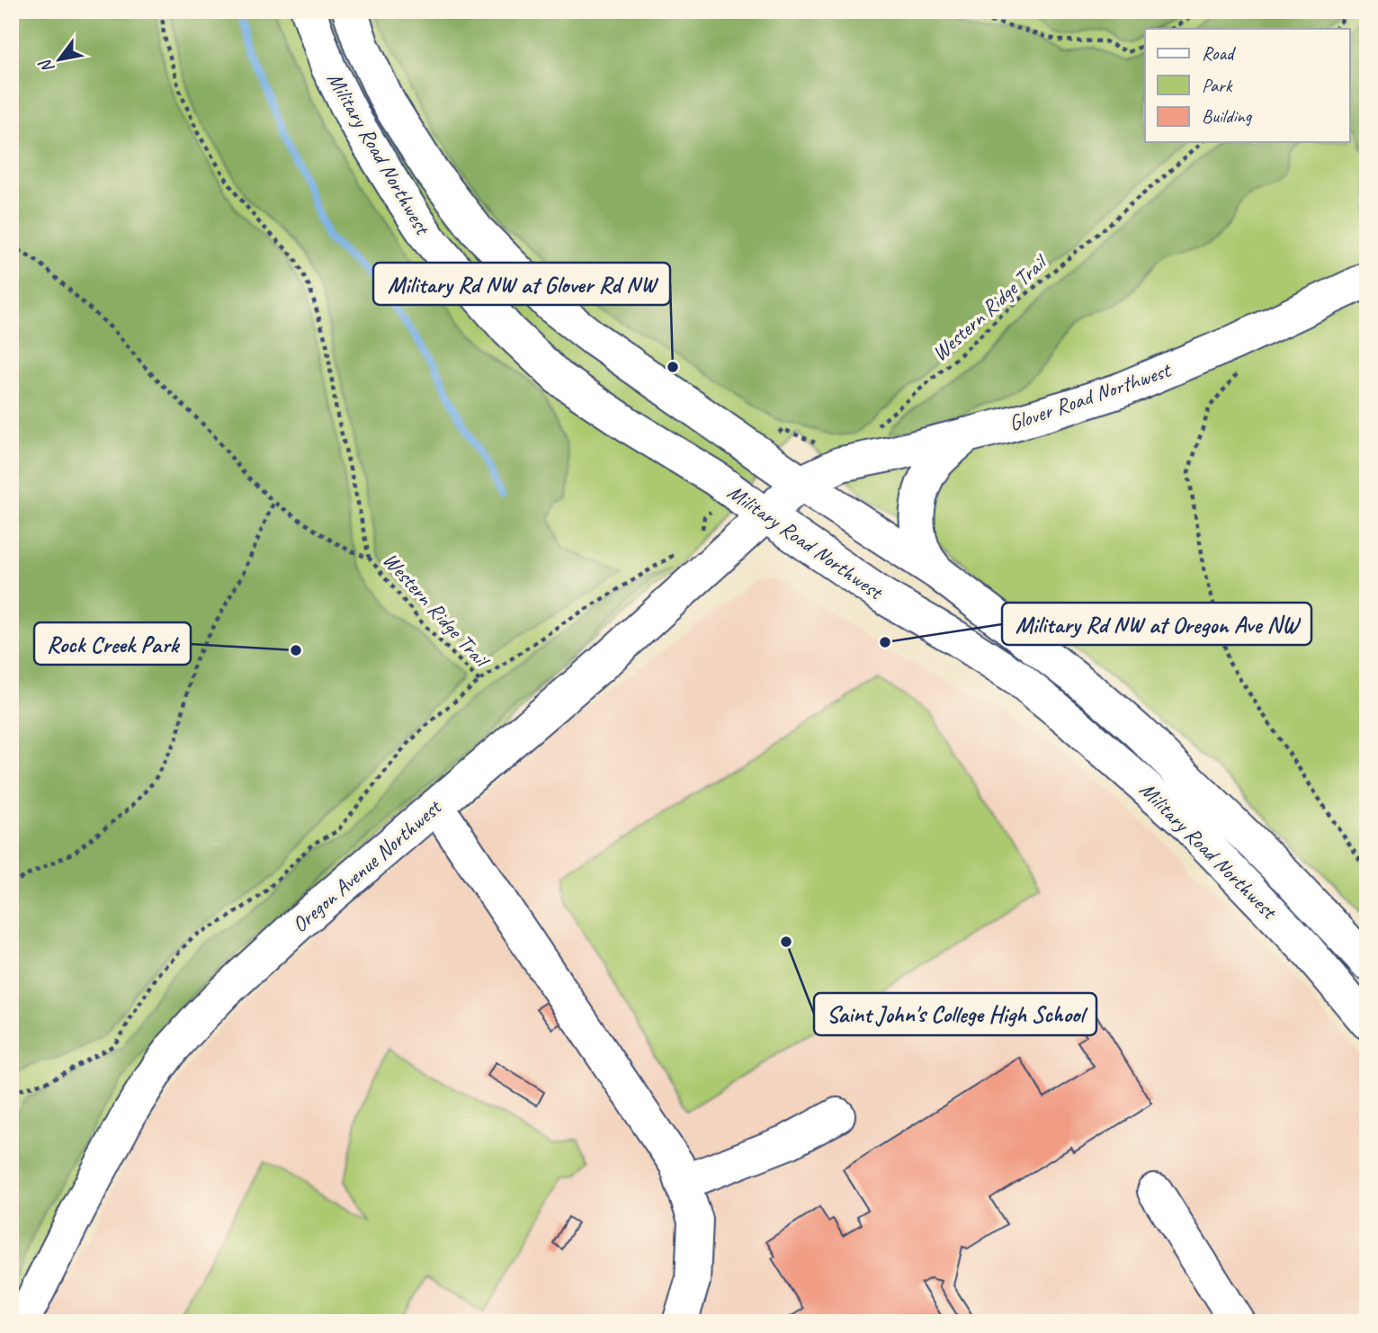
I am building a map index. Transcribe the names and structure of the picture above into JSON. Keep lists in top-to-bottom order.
{
  "streets": {
    "main road": ["Military Road Northwest", "Glover Road Northwest", "Oregon Avenue Northwest"],
    "path": ["Western Ridge Trail"]
  },
  "crossings": [
    ["Military Road Northwest", "Glover Road Northwest"],
    ["Military Road Northwest", "Oregon Avenue Northwest"],
    ["Glover Road Northwest", "Oregon Avenue Northwest"]
  ],
  "places": [
    "Military Rd NW at Glover Rd NW",
    "Military Rd NW at Oregon Ave NW",
    "Rock Creek Park",
    "Saint John's College High School"
  ],
  "legend": ["Road", "Park", "Building"],
  "north": "bottom left"
}
